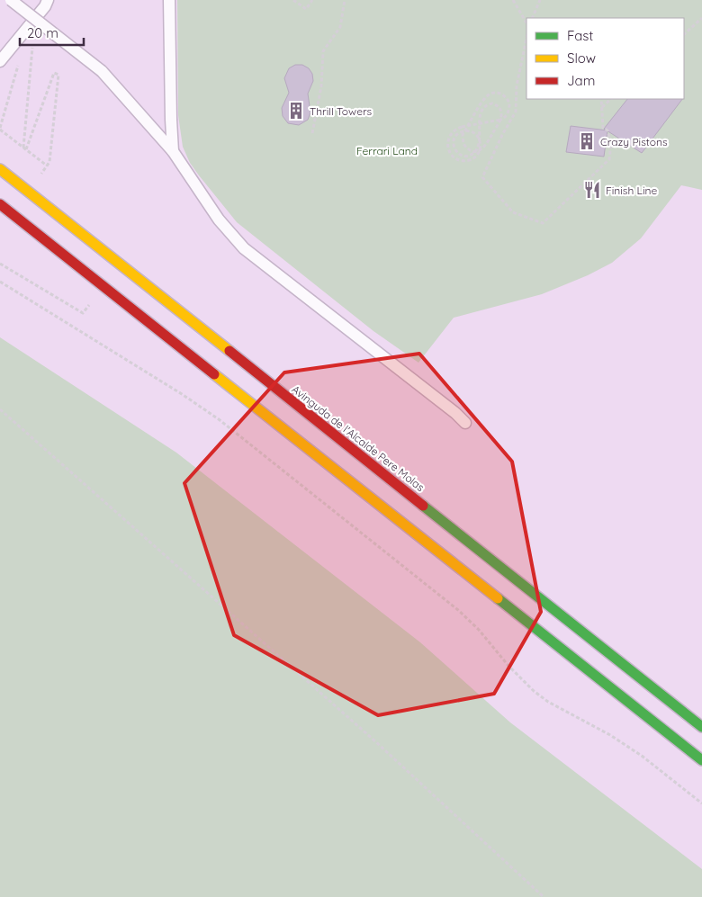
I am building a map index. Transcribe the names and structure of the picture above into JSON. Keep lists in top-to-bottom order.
{
  "streets": {
    "street": ["Avinguda de l'Alcalde Pere Molas"]
  },
  "parks": ["Ferrari Land"],
  "places": {
    "building": ["Thrill Towers", "Crazy Pistons"],
    "restaurant": ["Finish Line"]
  },
  "legend": ["Fast", "Slow", "Jam"],
  "scale_bar": "20 m"
}
